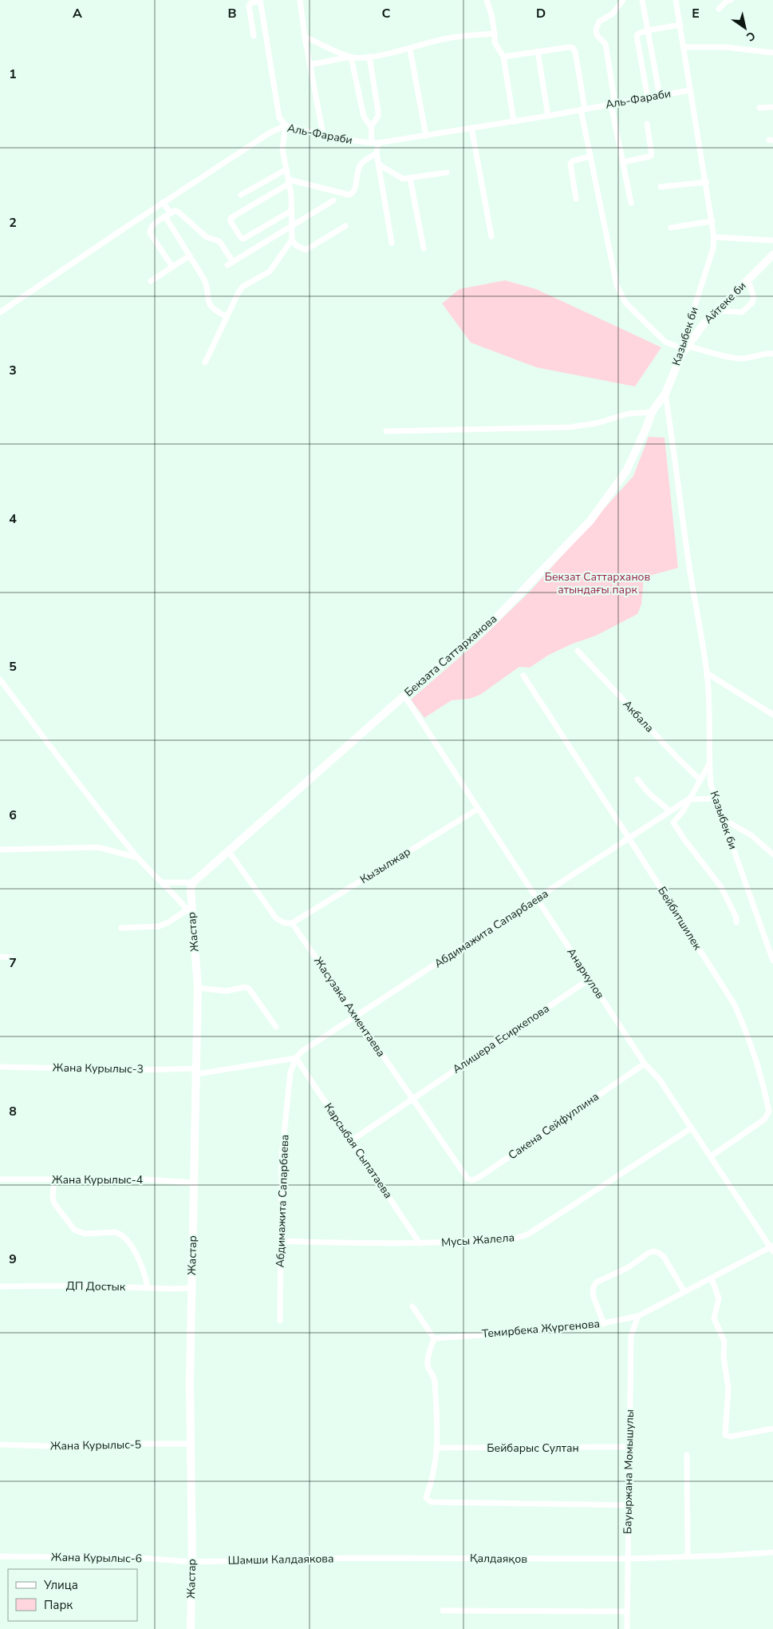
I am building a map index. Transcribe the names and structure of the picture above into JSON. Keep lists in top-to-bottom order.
{
  "streets": {
    "street": [
      "Аль-Фараби",
      "Айтеке би",
      "Казыбек би",
      "Бекзата Саттарханова",
      "Акбала",
      "Кызылжар",
      "Бейбитшилек",
      "Абдимажита Сапарбаева",
      "Жастар",
      "Анаркулов",
      "Жасузака Ахментаева",
      "Алишера Есиркепова",
      "Жана Курылыс-3",
      "Сакена Сейфуллина",
      "Карсыбая Сыпатаева",
      "Жана Курылыс-4",
      "Мусы Жалела",
      "ДП Достык",
      "Темирбека Жүргенова",
      "Жана Курылыс-5",
      "Бейбарыс Султан",
      "Бауыржана Момышулы",
      "Жана Курылыс-6",
      "Қалдаяқов",
      "Шамши Калдаякова"
    ]
  },
  "crossings": [
    ["Аль-Фараби", "Казыбек би"],
    ["Айтеке би", "Казыбек би"],
    ["Казыбек би", "Бекзата Саттарханова"],
    ["Бекзата Саттарханова", "Жастар"],
    ["Бекзата Саттарханова", "Анаркулов"],
    ["Кызылжар", "Анаркулов"],
    ["Кызылжар", "Жасузака Ахментаева"],
    ["Бейбитшилек", "Абдимажита Сапарбаева"],
    ["Бейбитшилек", "Анаркулов"],
    ["Абдимажита Сапарбаева", "Анаркулов"],
    ["Абдимажита Сапарбаева", "Жасузака Ахментаева"],
    ["Абдимажита Сапарбаева", "Карсыбая Сыпатаева"],
    ["Абдимажита Сапарбаева", "Мусы Жалела"],
    ["Жастар", "Жана Курылыс-3"],
    ["Жастар", "Жана Курылыс-4"],
    ["Жастар", "ДП Достык"],
    ["Жастар", "Жана Курылыс-5"],
    ["Жастар", "Жана Курылыс-6"],
    ["Жастар", "Шамши Калдаякова"],
    ["Анаркулов", "Алишера Есиркепова"],
    ["Анаркулов", "Сакена Сейфуллина"],
    ["Анаркулов", "Мусы Жалела"],
    ["Анаркулов", "Темирбека Жүргенова"],
    ["Жасузака Ахментаева", "Алишера Есиркепова"],
    ["Жасузака Ахментаева", "Сакена Сейфуллина"],
    ["Алишера Есиркепова", "Карсыбая Сыпатаева"],
    ["Карсыбая Сыпатаева", "Мусы Жалела"],
    ["Темирбека Жүргенова", "Бауыржана Момышулы"],
    ["Бейбарыс Султан", "Бауыржана Момышулы"],
    ["Бауыржана Момышулы", "Қалдаяқов"],
    ["Жана Курылыс-6", "Шамши Калдаякова"],
    ["Қалдаяқов", "Шамши Калдаякова"]
  ],
  "parks": ["Бекзат Саттарханов атындағы парк"],
  "legend": ["Улица", "Парк"],
  "north": "bottom right",
  "grid": {
    "columns": [
      "A",
      "B",
      "C",
      "D",
      "E"
    ],
    "rows": [
      "1",
      "2",
      "3",
      "4",
      "5",
      "6",
      "7",
      "8",
      "9"
    ]
  }
}
